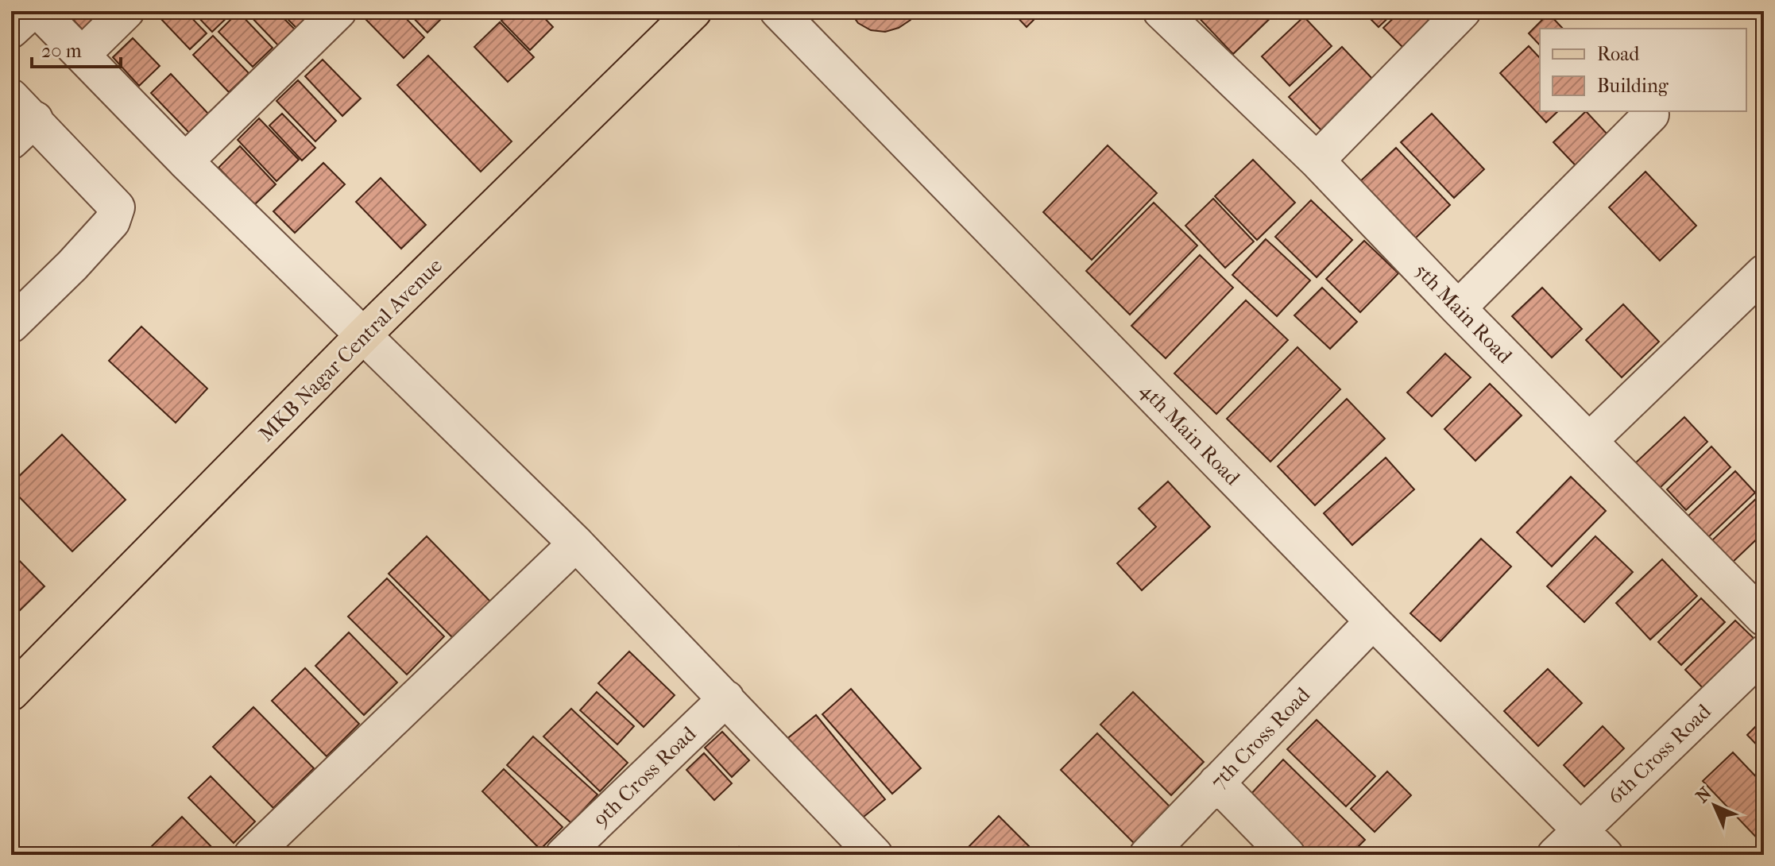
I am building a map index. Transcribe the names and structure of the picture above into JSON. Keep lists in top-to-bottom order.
{
  "streets": {
    "main road": ["MKB Nagar Central Avenue"],
    "street": [
      "5th Main Road",
      "4th Main Road",
      "7th Cross Road",
      "6th Cross Road",
      "9th Cross Road"
    ]
  },
  "crossings": [
    ["4th Main Road", "7th Cross Road"],
    ["4th Main Road", "6th Cross Road"]
  ],
  "legend": ["Road", "Building"],
  "scale_bar": "20 m",
  "north": "top left"
}
